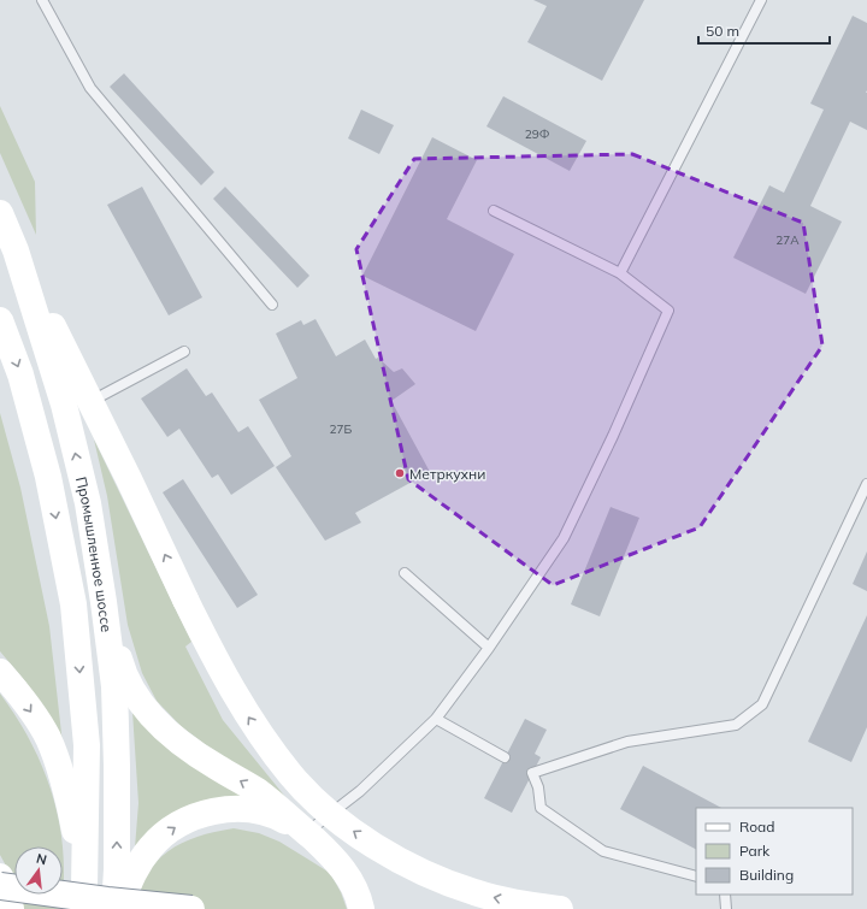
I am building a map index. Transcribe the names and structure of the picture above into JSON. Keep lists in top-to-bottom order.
{
  "streets": {
    "main road": ["Промышленное шоссе"]
  },
  "places": ["Метркухни"],
  "house_numbers": ["29Ф", "27А", "27Б"],
  "legend": ["Road", "Park", "Building"],
  "scale_bar": "50 m",
  "north": "top"
}
